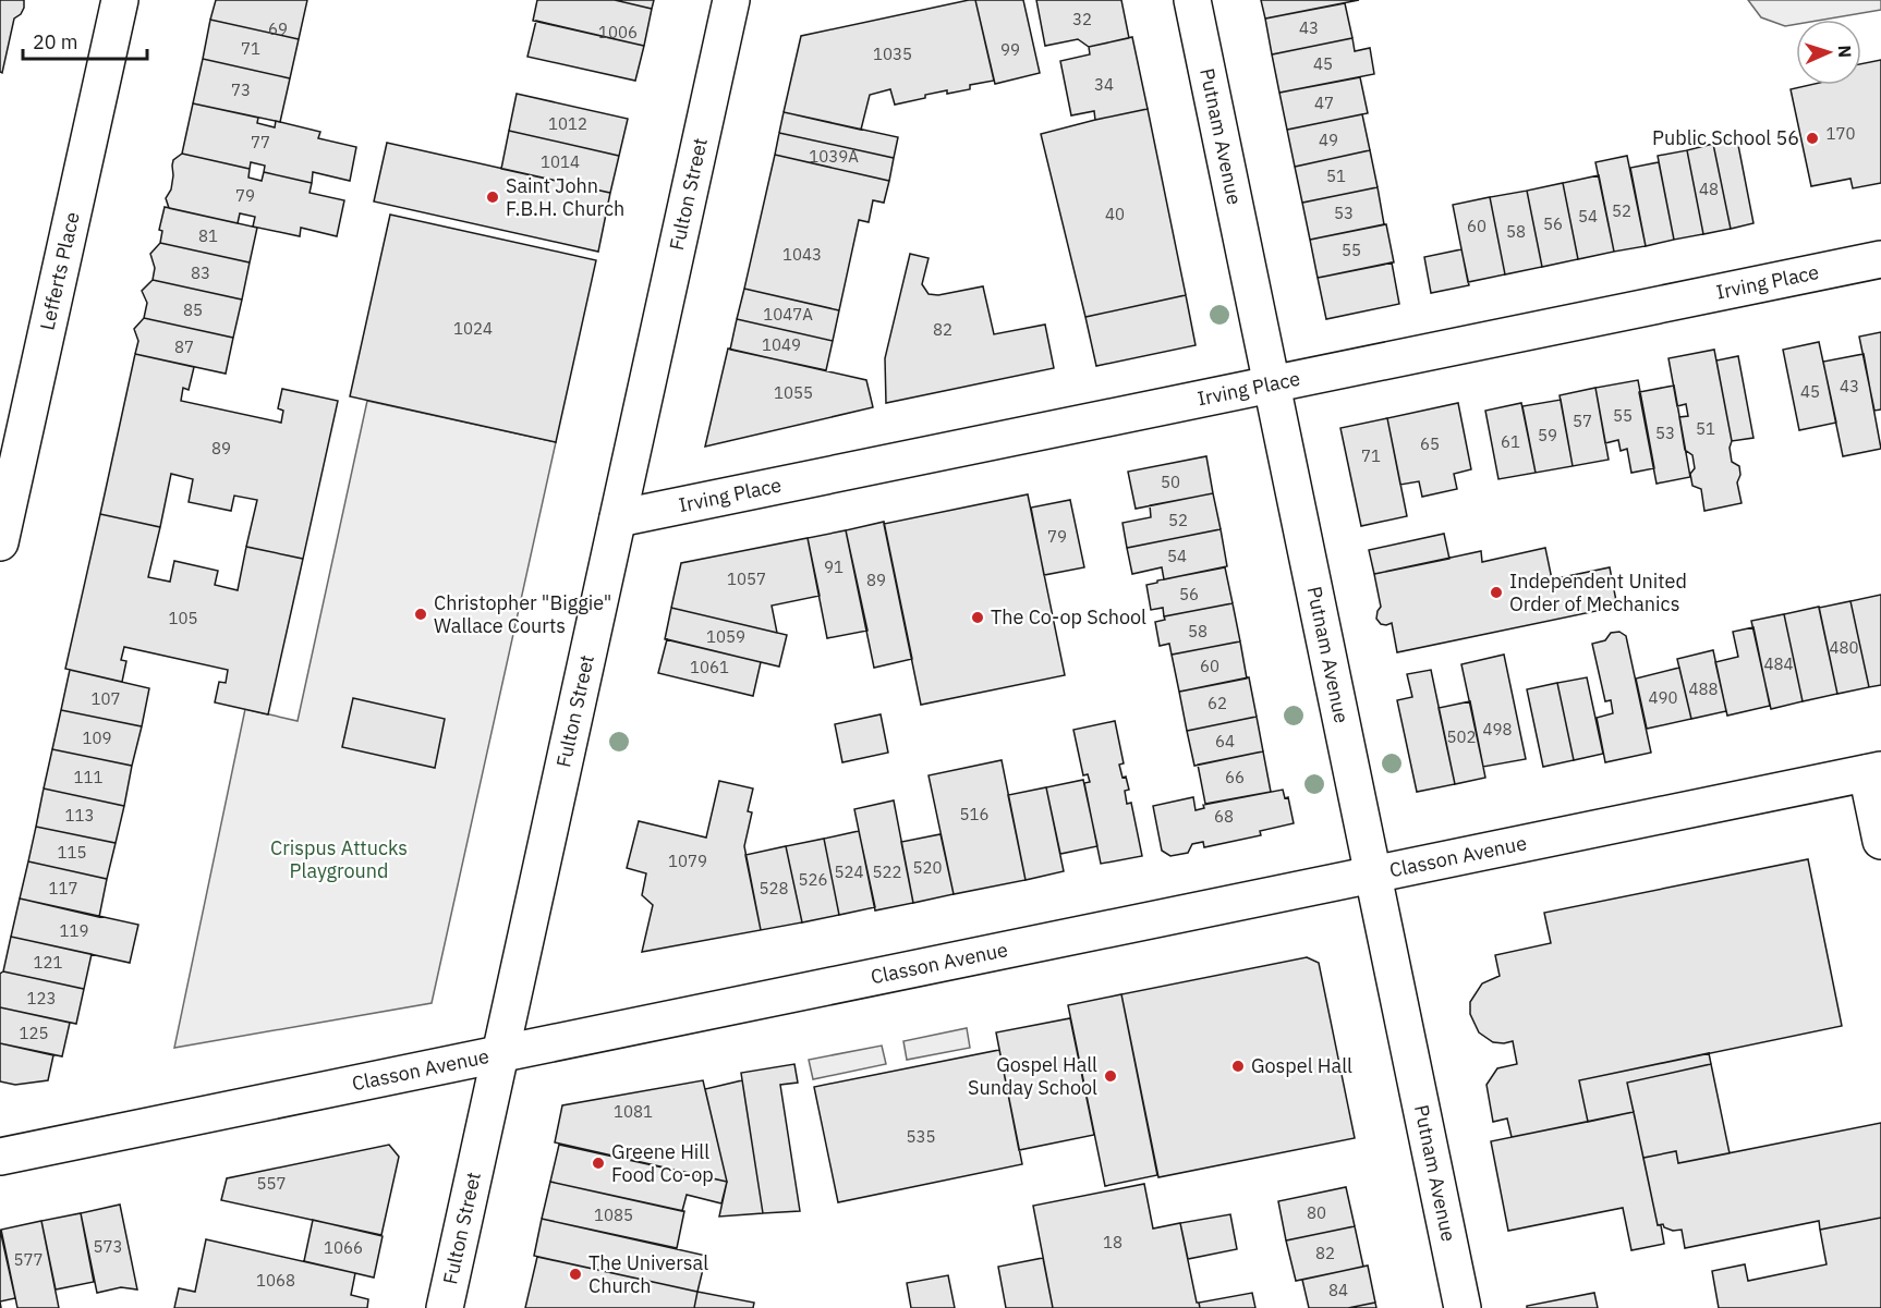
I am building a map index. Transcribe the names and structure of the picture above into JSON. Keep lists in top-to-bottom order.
{
  "streets": {
    "street": [
      "Putnam Avenue",
      "Fulton Street",
      "Lefferts Place",
      "Irving Place",
      "Classon Avenue"
    ]
  },
  "crossings": [
    ["Putnam Avenue", "Irving Place"],
    ["Putnam Avenue", "Classon Avenue"],
    ["Fulton Street", "Irving Place"],
    ["Fulton Street", "Classon Avenue"]
  ],
  "parks": ["Crispus Attucks Playground"],
  "places": [
    "Public School 56",
    "Saint John F.B.H. Church",
    "Independent United Order of Mechanics",
    "Christopher \"Biggie\" Wallace Courts",
    "The Co-op School",
    "Gospel Hall",
    "Gospel Hall Sunday School",
    "Greene Hill Food Co-op",
    "The Universal Church"
  ],
  "house_numbers": [
    "32",
    "43",
    "69",
    "1006",
    "71",
    "99",
    "1035",
    "45",
    "34",
    "73",
    "47",
    "1012",
    "170",
    "49",
    "77",
    "1039A",
    "1014",
    "51",
    "48",
    "79",
    "52",
    "53",
    "40",
    "54",
    "56",
    "60",
    "58",
    "81",
    "55",
    "1043",
    "83",
    "85",
    "1047A",
    "1024",
    "82",
    "1049",
    "87",
    "43",
    "45",
    "1055",
    "55",
    "57",
    "51",
    "53",
    "59",
    "61",
    "65",
    "89",
    "71",
    "50",
    "52",
    "79",
    "54",
    "91",
    "1057",
    "89",
    "56",
    "105",
    "58",
    "1059",
    "480",
    "484",
    "60",
    "1061",
    "488",
    "490",
    "107",
    "62",
    "498",
    "502",
    "109",
    "64",
    "111",
    "66",
    "516",
    "113",
    "68",
    "115",
    "1079",
    "520",
    "524",
    "522",
    "526",
    "117",
    "528",
    "119",
    "121",
    "123",
    "125",
    "1081",
    "535",
    "557",
    "80",
    "1085",
    "18",
    "573",
    "1066",
    "82",
    "577",
    "1068",
    "84"
  ],
  "scale_bar": "20 m",
  "north": "right"
}
